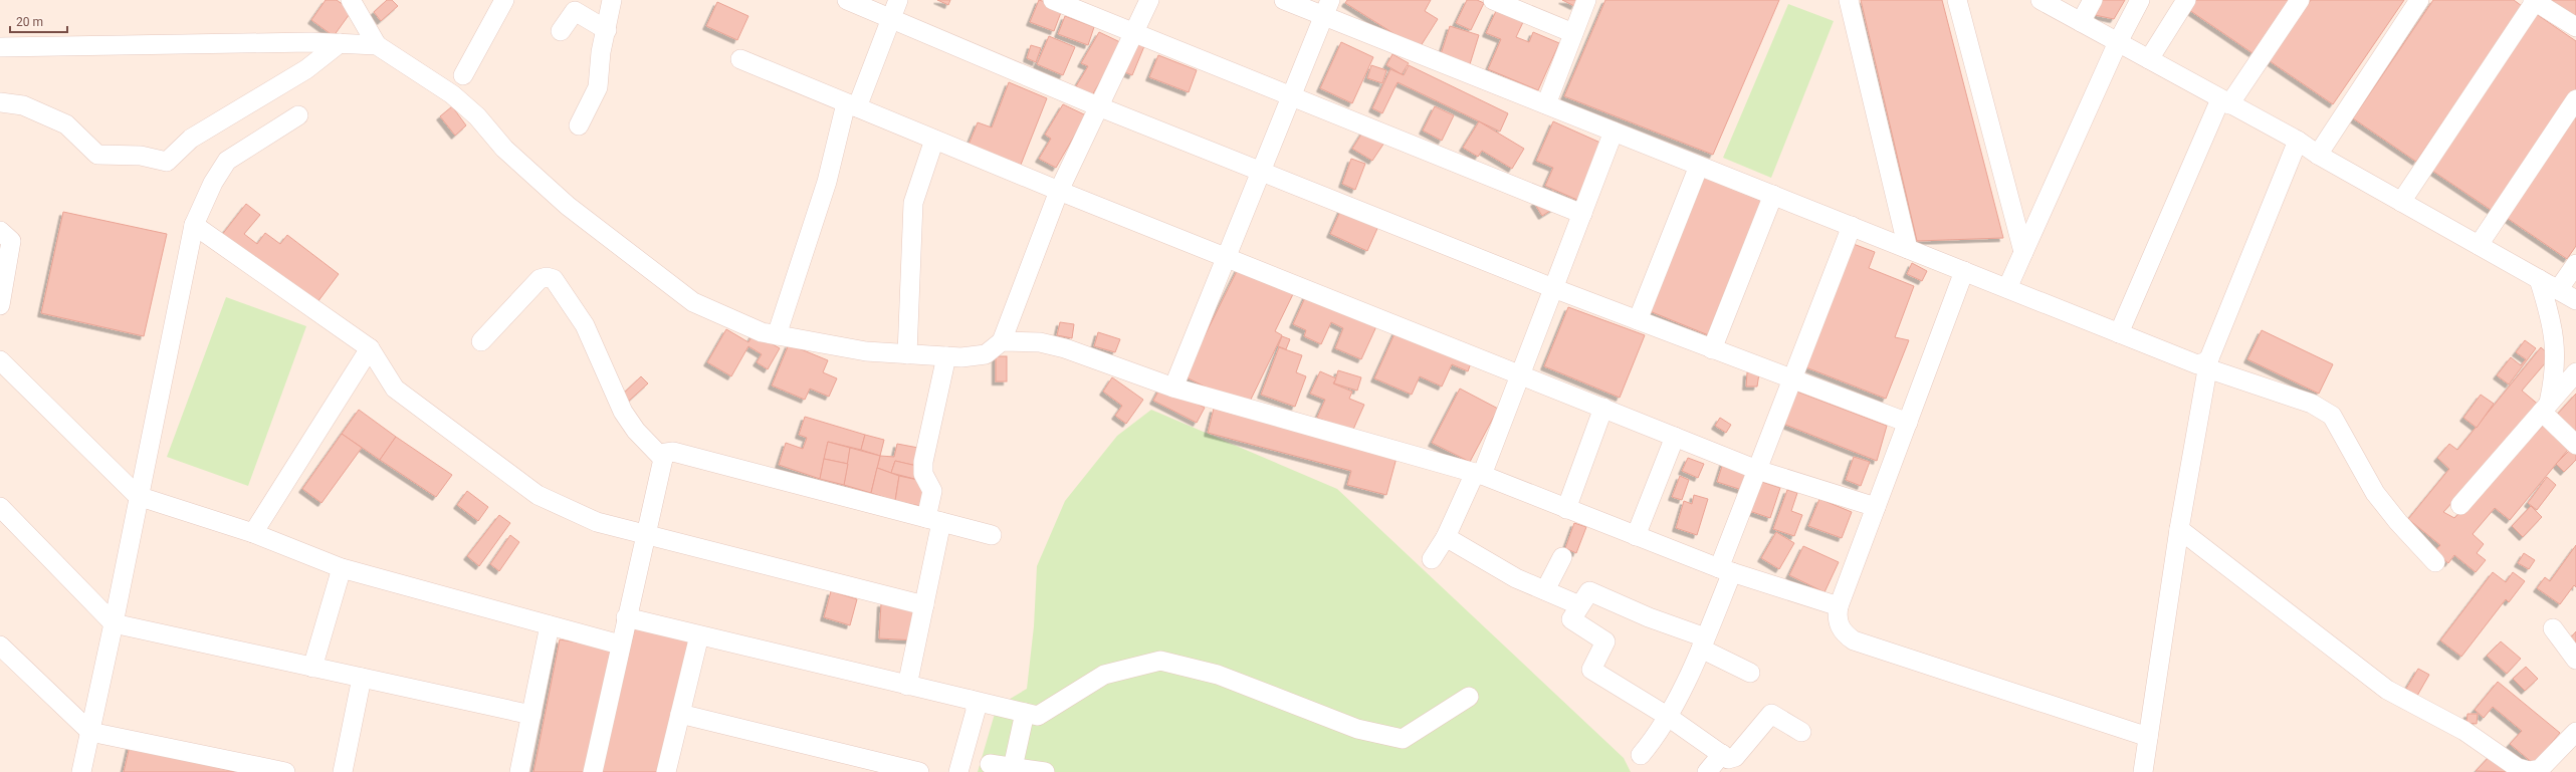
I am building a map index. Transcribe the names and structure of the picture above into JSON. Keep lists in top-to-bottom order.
{
  "scale_bar": "20 m"
}
